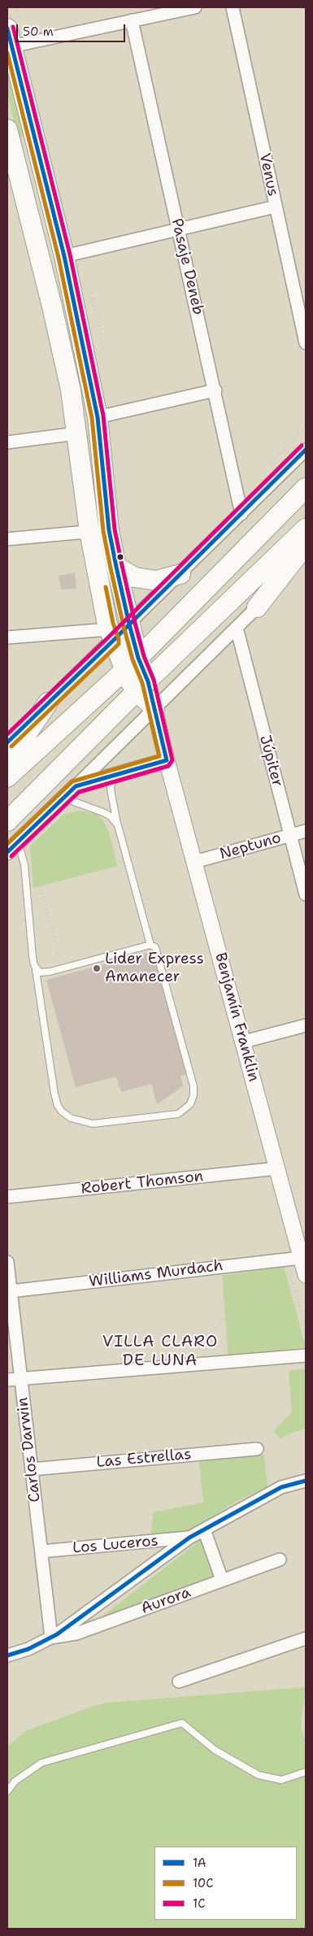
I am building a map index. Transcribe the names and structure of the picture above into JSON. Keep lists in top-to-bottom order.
{
  "streets": {
    "street": [
      "Venus",
      "Pasaje Deneb",
      "Júpiter",
      "Neptuno",
      "Benjamín Franklin",
      "Robert Thomson",
      "Williams Murdach",
      "Carlos Darwin",
      "Las Estrellas",
      "Los Luceros",
      "Aurora"
    ]
  },
  "crossings": [
    ["Júpiter", "Neptuno"],
    ["Neptuno", "Benjamín Franklin"],
    ["Benjamín Franklin", "Robert Thomson"],
    ["Benjamín Franklin", "Williams Murdach"],
    ["Williams Murdach", "Carlos Darwin"],
    ["Carlos Darwin", "Las Estrellas"],
    ["Carlos Darwin", "Los Luceros"],
    ["Carlos Darwin", "Aurora"]
  ],
  "districts": ["VILLA CLARO DE LUNA"],
  "places": ["Lider Express Amanecer"],
  "lines": ["transit line 1C", "transit line 1A", "transit line 10C"],
  "legend": ["1A", "10C", "1C"],
  "scale_bar": "50 m"
}
